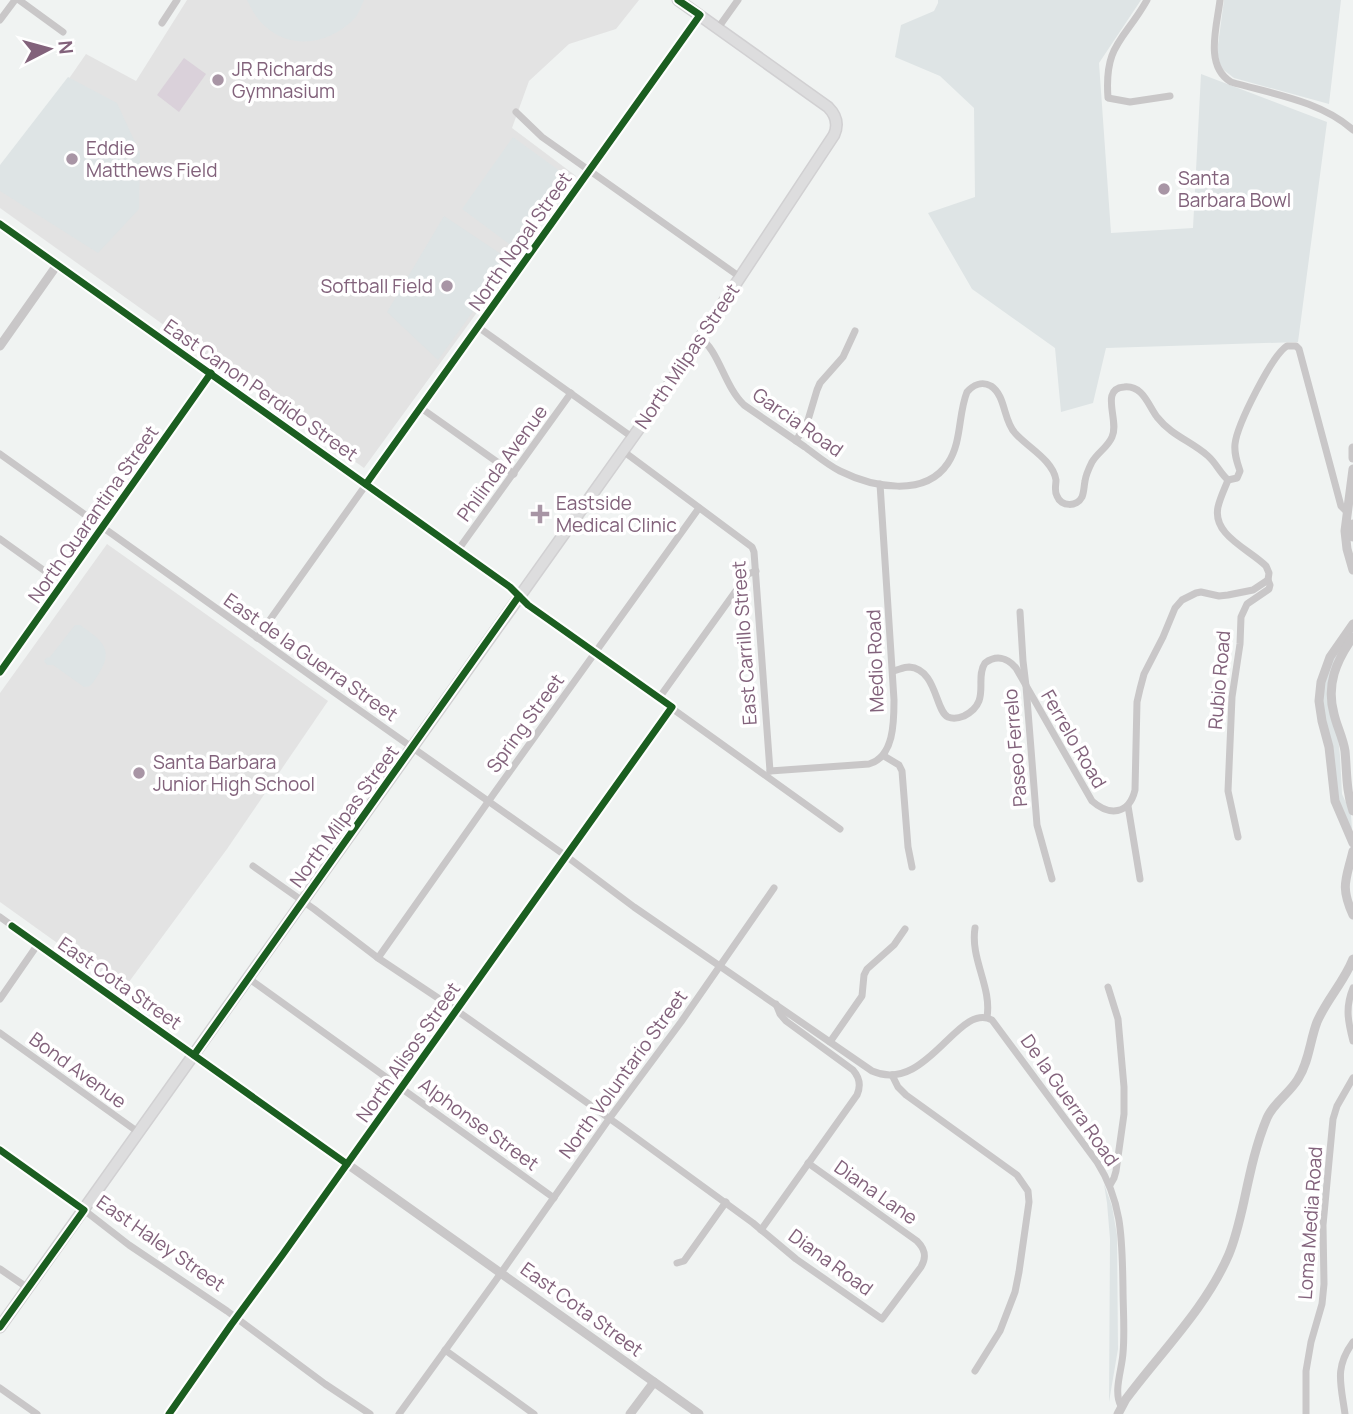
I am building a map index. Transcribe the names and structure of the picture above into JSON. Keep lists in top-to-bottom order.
{
  "streets": {
    "main road": ["North Milpas Street"],
    "street": [
      "North Nopal Street",
      "East Canon Perdido Street",
      "Garcia Road",
      "Philinda Avenue",
      "North Quarantina Street",
      "East Carrillo Street",
      "East de la Guerra Street",
      "Medio Road",
      "Rubio Road",
      "Spring Street",
      "Ferrelo Road",
      "Paseo Ferrelo",
      "East Cota Street",
      "North Alisos Street",
      "Bond Avenue",
      "North Voluntario Street",
      "De la Guerra Road",
      "Alphonse Street",
      "Diana Lane",
      "Loma Media Road",
      "East Haley Street",
      "Diana Road"
    ]
  },
  "crossings": [
    ["North Nopal Street", "East Canon Perdido Street"],
    ["North Nopal Street", "East de la Guerra Street"],
    ["North Milpas Street", "East Canon Perdido Street"],
    ["North Milpas Street", "Garcia Road"],
    ["North Milpas Street", "East Carrillo Street"],
    ["North Milpas Street", "East de la Guerra Street"],
    ["North Milpas Street", "East Cota Street"],
    ["North Milpas Street", "Bond Avenue"],
    ["North Milpas Street", "Alphonse Street"],
    ["North Milpas Street", "East Haley Street"],
    ["North Milpas Street", "Diana Road"],
    ["East Canon Perdido Street", "Philinda Avenue"],
    ["East Canon Perdido Street", "North Quarantina Street"],
    ["East Canon Perdido Street", "East Carrillo Street"],
    ["East Canon Perdido Street", "Spring Street"],
    ["East Canon Perdido Street", "North Alisos Street"],
    ["Garcia Road", "Medio Road"],
    ["North Quarantina Street", "East de la Guerra Street"],
    ["East Carrillo Street", "Spring Street"],
    ["East de la Guerra Street", "Spring Street"],
    ["East de la Guerra Street", "North Alisos Street"],
    ["East de la Guerra Street", "North Voluntario Street"],
    ["East de la Guerra Street", "Diana Lane"],
    ["Medio Road", "Ferrelo Road"],
    ["Rubio Road", "Ferrelo Road"],
    ["Spring Street", "Diana Road"],
    ["Ferrelo Road", "Paseo Ferrelo"],
    ["East Cota Street", "North Alisos Street"],
    ["East Cota Street", "North Voluntario Street"],
    ["North Alisos Street", "Alphonse Street"],
    ["North Alisos Street", "East Haley Street"],
    ["North Alisos Street", "Diana Road"],
    ["North Voluntario Street", "Alphonse Street"],
    ["North Voluntario Street", "Diana Road"],
    ["Diana Lane", "Diana Road"]
  ],
  "places": {
    "other": [
      "JR Richards Gymnasium",
      "Eddie Matthews Field",
      "Santa Barbara Bowl",
      "Softball Field",
      "Santa Barbara Junior High School"
    ],
    "health": ["Eastside Medical Clinic"]
  },
  "north": "right"
}
